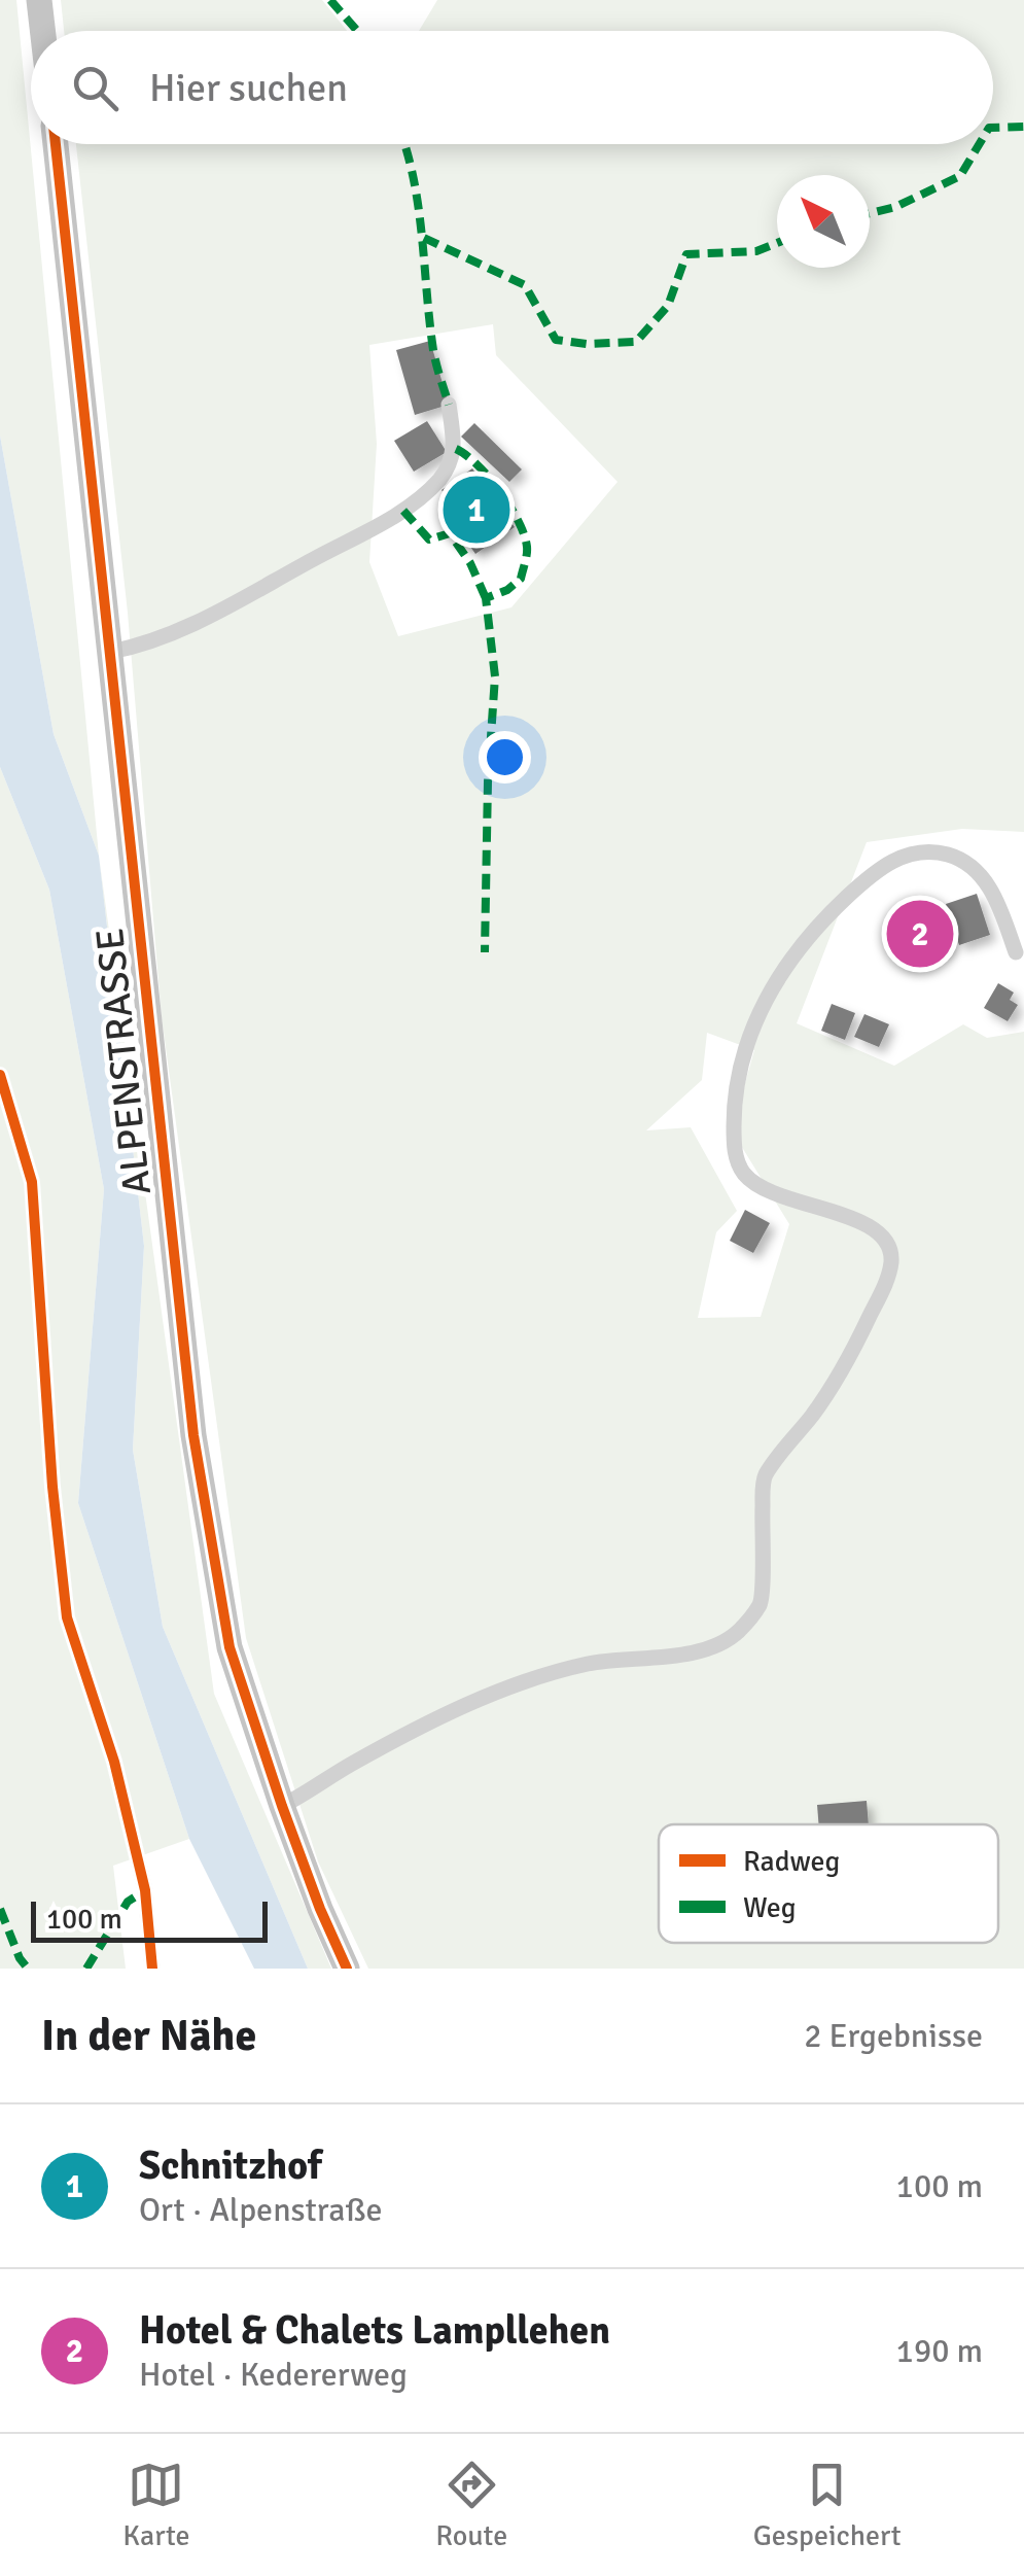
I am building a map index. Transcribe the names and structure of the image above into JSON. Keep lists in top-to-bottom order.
{
  "streets": {
    "main road": ["ALPENSTRASSE"]
  },
  "legend": ["Radweg", "Weg"],
  "scale_bar": "100 m",
  "north": "top left",
  "page": {
    "search": "Hier suchen",
    "pins": ["1", "2"],
    "scale": "100 m",
    "heading": ["In der Nähe", "2 Ergebnisse"],
    "list": [
      {
        "mark": "1",
        "name": "Schnitzhof",
        "note": "Ort · Alpenstraße",
        "value": "100 m"
      },
      {
        "mark": "2",
        "name": "Hotel & Chalets Lampllehen",
        "note": "Hotel · Kedererweg",
        "value": "190 m"
      }
    ],
    "nav": ["Karte", "Route", "Gespeichert"]
  }
}
